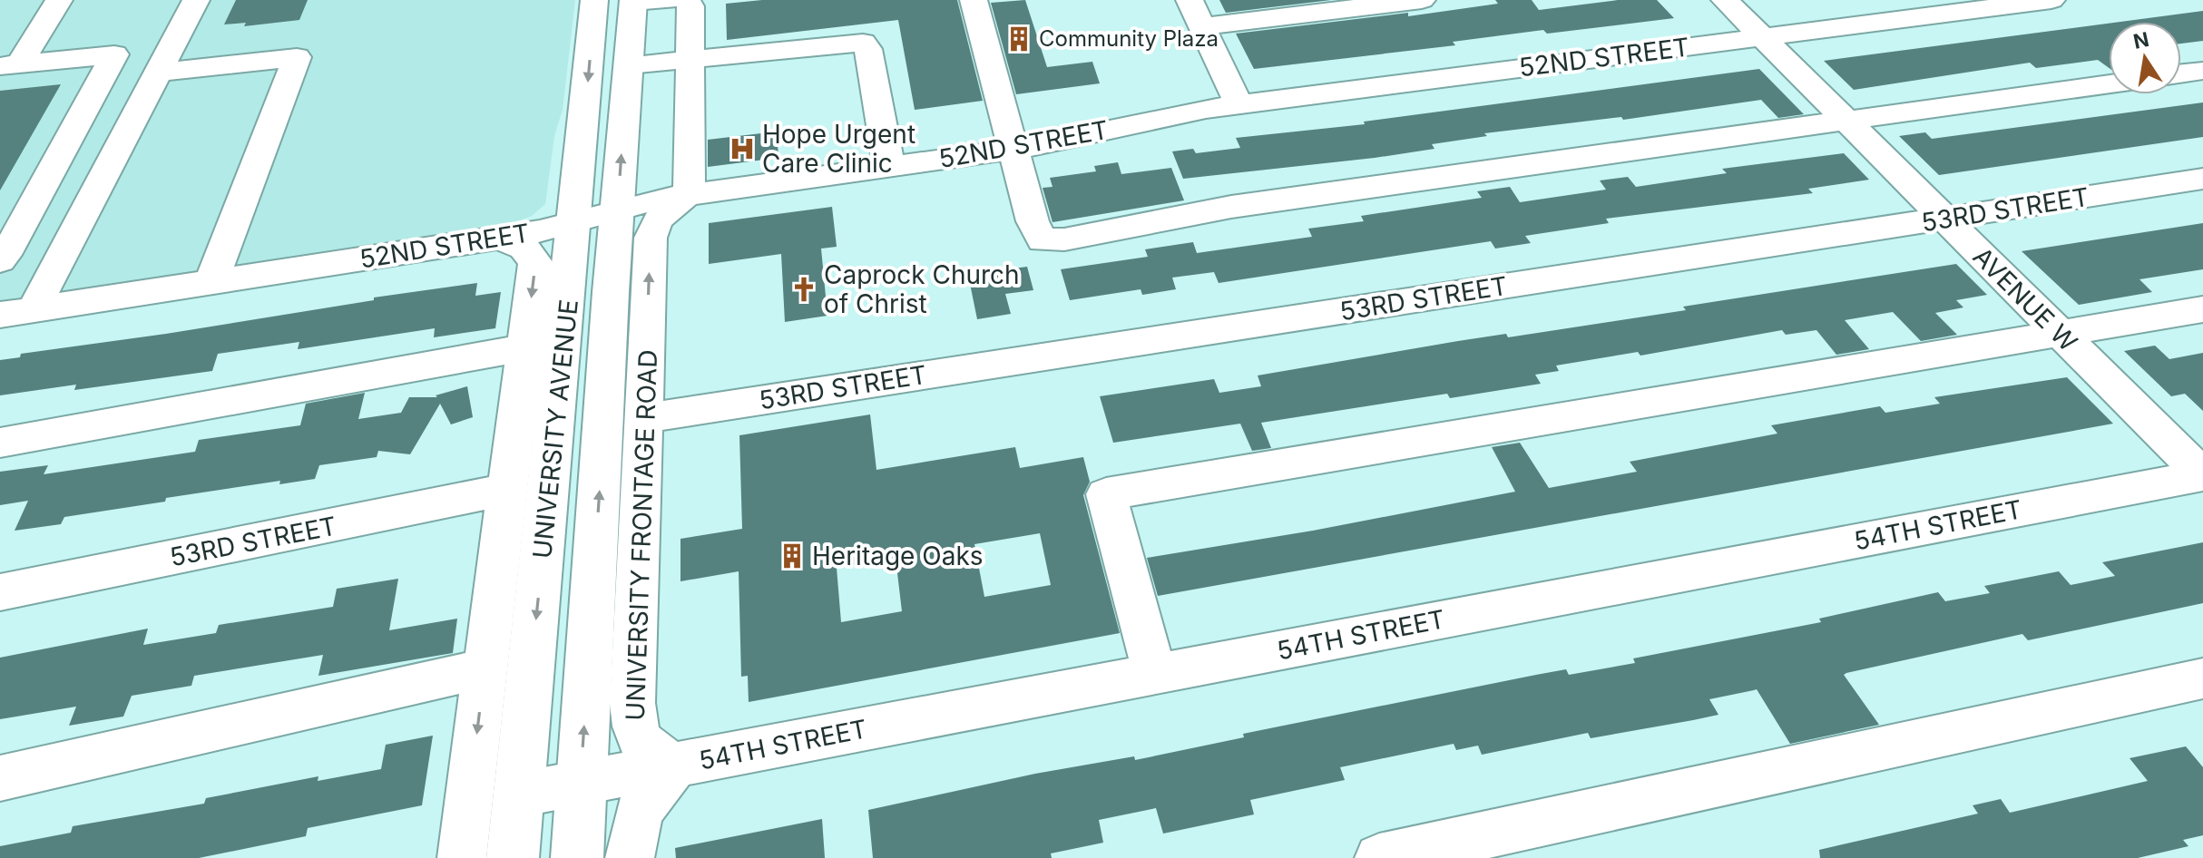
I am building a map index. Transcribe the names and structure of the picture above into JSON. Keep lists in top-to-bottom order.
{
  "streets": {
    "main road": ["UNIVERSITY AVENUE"],
    "street": [
      "52ND STREET",
      "53RD STREET",
      "AVENUE W",
      "54TH STREET",
      "UNIVERSITY FRONTAGE ROAD"
    ]
  },
  "crossings": [
    ["52ND STREET", "AVENUE W"],
    ["52ND STREET", "UNIVERSITY AVENUE"],
    ["52ND STREET", "UNIVERSITY FRONTAGE ROAD"],
    ["53RD STREET", "AVENUE W"],
    ["53RD STREET", "UNIVERSITY FRONTAGE ROAD"],
    ["AVENUE W", "54TH STREET"],
    ["UNIVERSITY AVENUE", "54TH STREET"],
    ["54TH STREET", "UNIVERSITY FRONTAGE ROAD"]
  ],
  "places": {
    "building": ["Community Plaza", "Heritage Oaks"],
    "hospital": ["Hope Urgent Care Clinic"],
    "church": ["Caprock Church of Christ"]
  },
  "north": "top"
}
